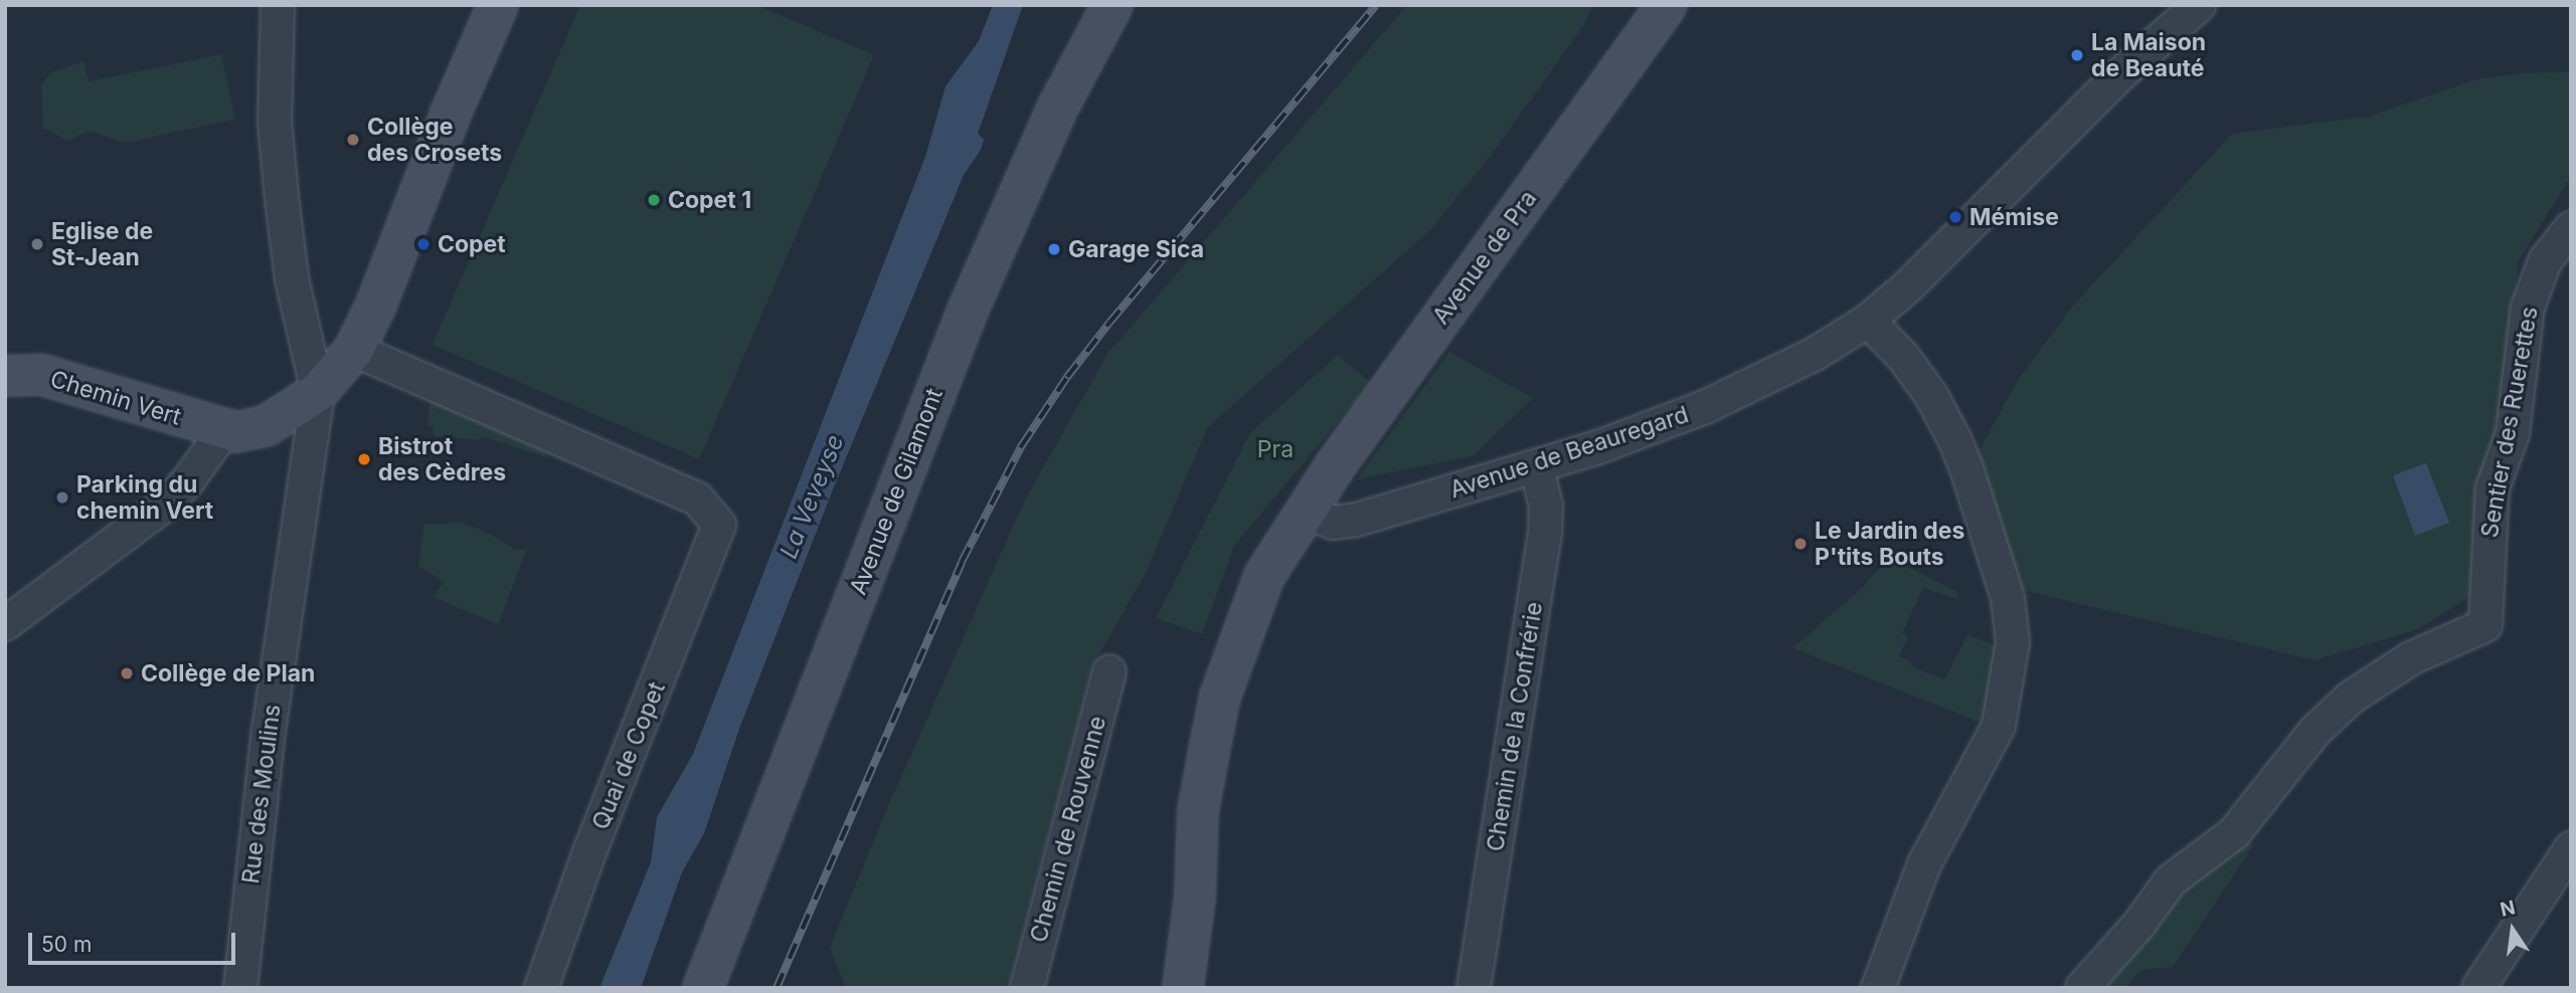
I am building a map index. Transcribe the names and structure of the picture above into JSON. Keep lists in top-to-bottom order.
{
  "streets": {
    "street": [
      "Avenue de Pra",
      "Chemin Vert",
      "Sentier des Ruerettes",
      "Avenue de Beauregard",
      "Avenue de Gilamont",
      "Chemin de la Confrérie",
      "Quai de Copet",
      "Rue des Moulins",
      "Chemin de Rouvenne"
    ]
  },
  "crossings": [
    ["Avenue de Pra", "Avenue de Beauregard"],
    ["Avenue de Beauregard", "Chemin de la Confrérie"]
  ],
  "water": ["La Veveyse"],
  "parks": ["Pra"],
  "places": [
    "La Maison de Beauté",
    "Collège des Crosets",
    "Copet 1",
    "Mémise",
    "Eglise de St-Jean",
    "Copet",
    "Garage Sica",
    "Bistrot des Cèdres",
    "Parking du chemin Vert",
    "Le Jardin des P'tits Bouts",
    "Collège de Plan"
  ],
  "scale_bar": "50 m",
  "north": "top"
}
